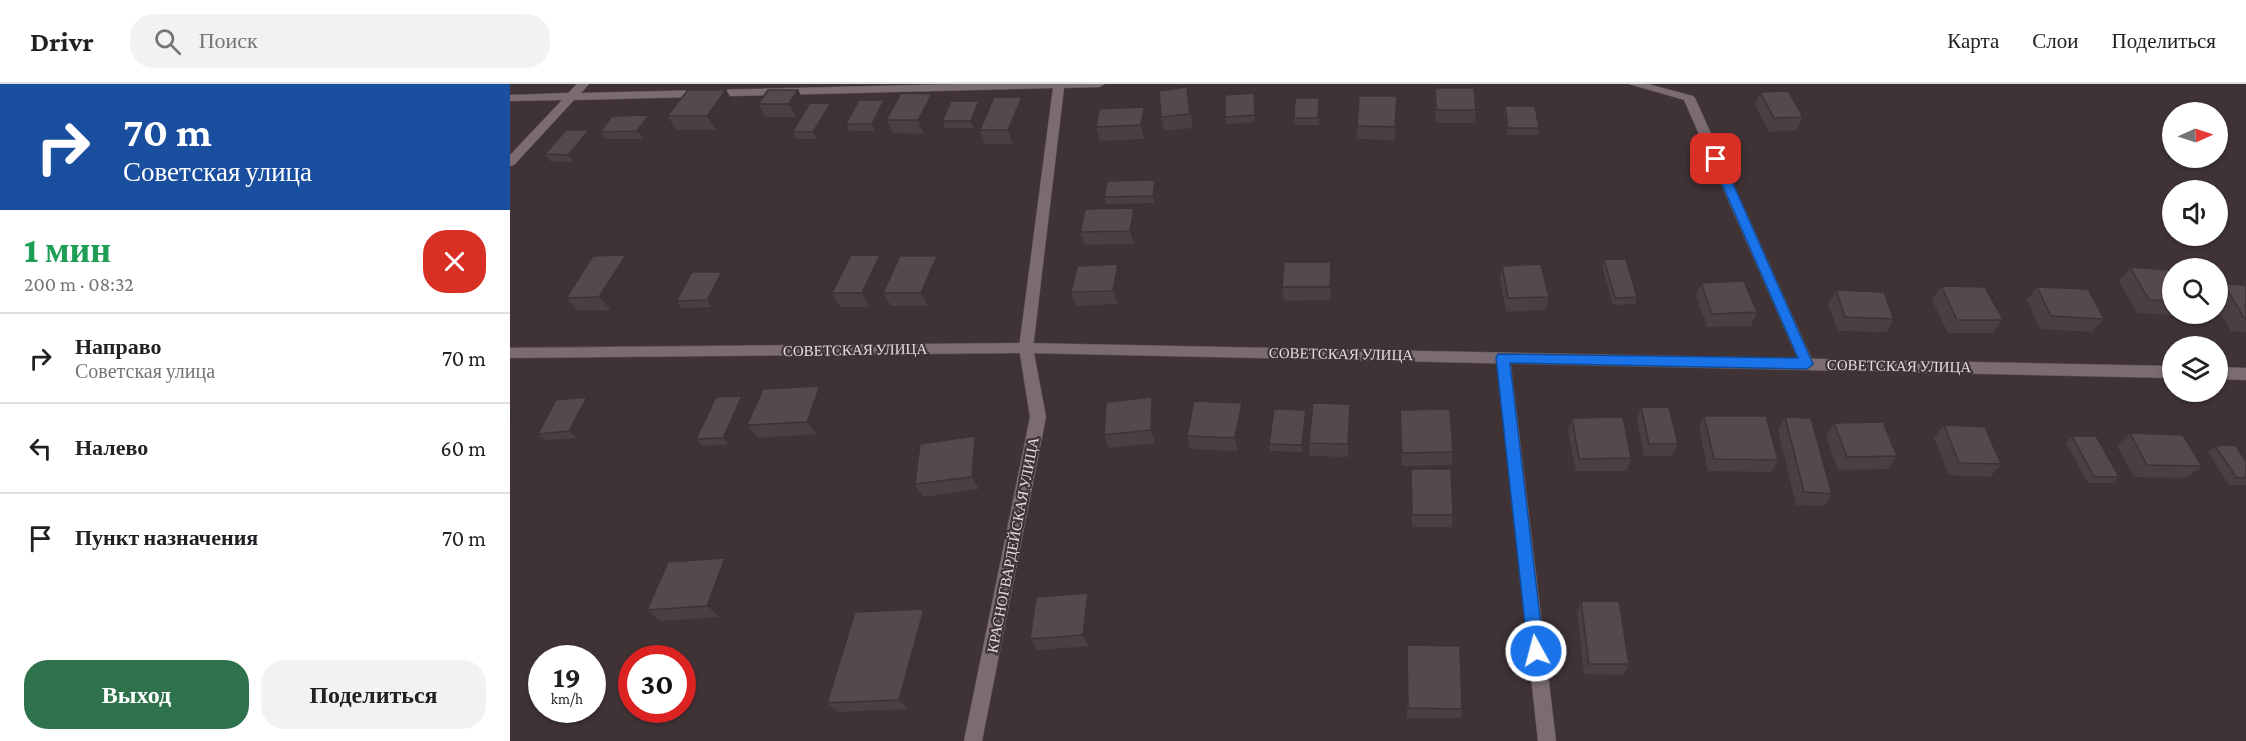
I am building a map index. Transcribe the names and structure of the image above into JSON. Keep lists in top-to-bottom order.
{
  "streets": {
    "street": ["СОВЕТСКАЯ УЛИЦА", "КРАСНОГВАРДЕЙСКАЯ УЛИЦА"]
  },
  "crossings": [
    ["СОВЕТСКАЯ УЛИЦА", "КРАСНОГВАРДЕЙСКАЯ УЛИЦА"]
  ],
  "north": "right",
  "page": {
    "header": "Drivr",
    "search": "Поиск",
    "nav": ["Карта", "Слои", "Поделиться"],
    "turn": ["70 m", "Советская улица"],
    "heading": ["1 мин", "200 m · 08:32"],
    "list": [
      {
        "name": "Направо",
        "note": "Советская улица",
        "value": "70 m"
      },
      {
        "name": "Налево",
        "value": "60 m"
      },
      {
        "name": "Пункт назначения",
        "value": "70 m"
      }
    ],
    "speed": "19 km/h",
    "limit": "30",
    "buttons": ["Выход", "Поделиться"]
  }
}
